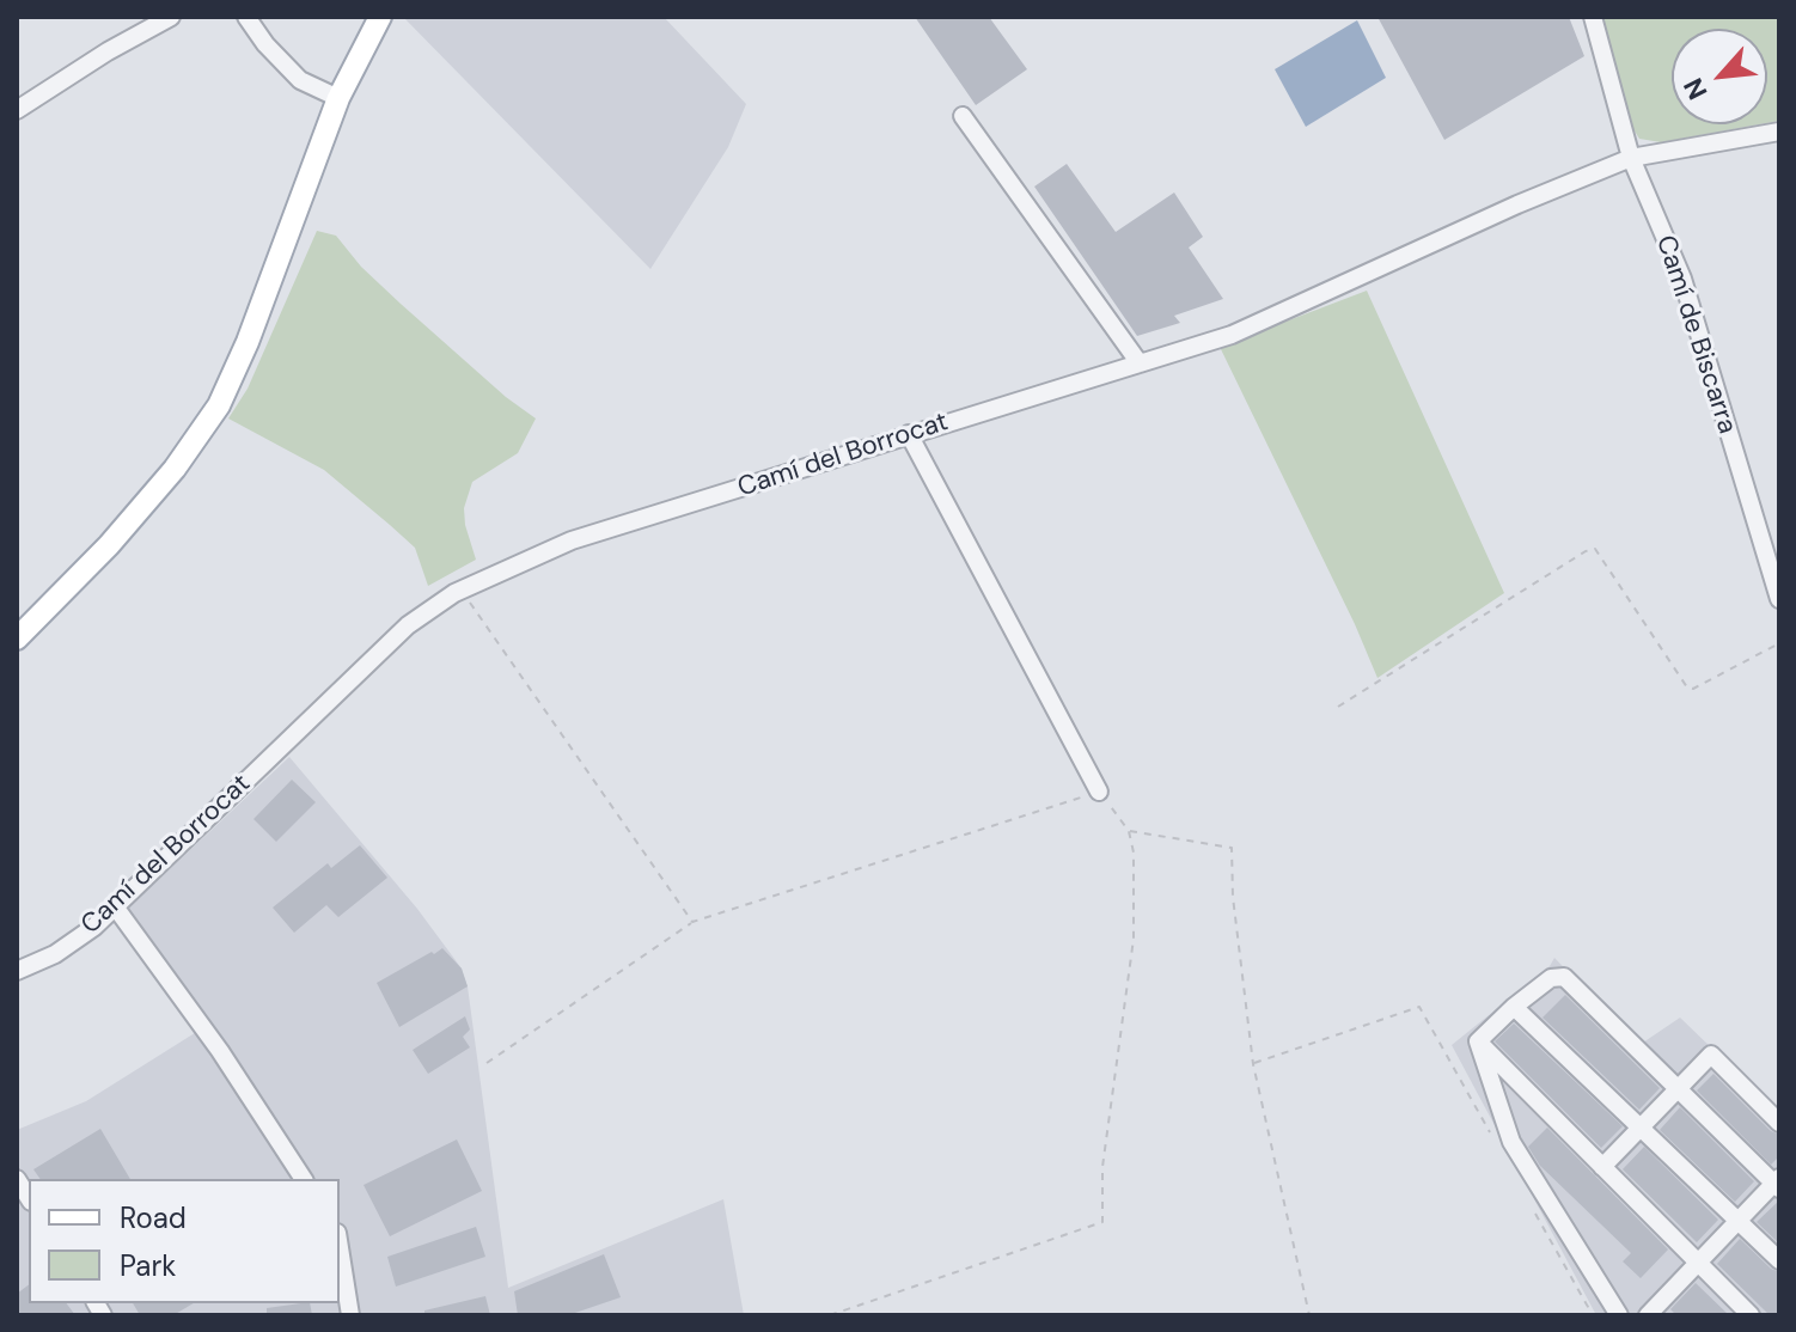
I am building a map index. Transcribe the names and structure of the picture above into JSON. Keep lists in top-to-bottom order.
{
  "streets": {
    "street": ["Camí de Biscarra", "Camí del Borrocat"]
  },
  "crossings": [
    ["Camí de Biscarra", "Camí del Borrocat"]
  ],
  "legend": ["Road", "Park"],
  "north": "bottom left"
}
